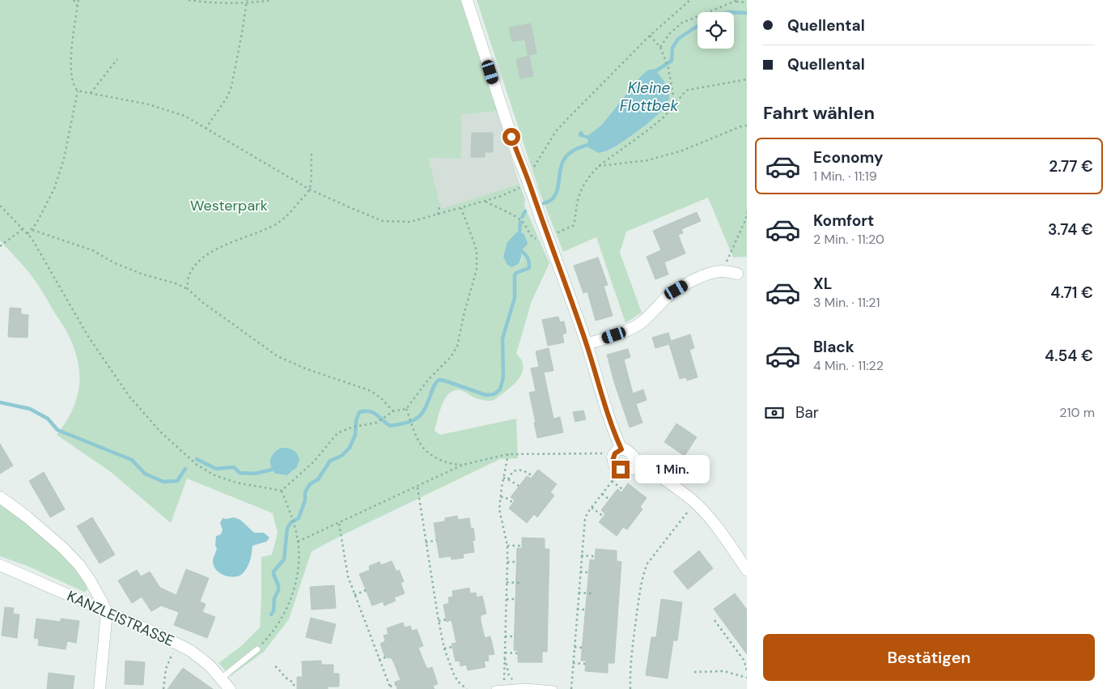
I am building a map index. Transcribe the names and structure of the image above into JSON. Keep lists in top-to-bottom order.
{
  "streets": {
    "street": ["KANZLEISTRASSE"]
  },
  "water": ["Kleine Flottbek"],
  "parks": ["Westerpark"],
  "page": {
    "banner": ["Quellental", "Quellental"],
    "heading": "Fahrt wählen",
    "list": [
      {
        "name": "Economy",
        "note": "1 Min. · 11:19",
        "value": "2.77 €"
      },
      {
        "name": "Komfort",
        "note": "2 Min. · 11:20",
        "value": "3.74 €"
      },
      {
        "name": "XL",
        "note": "3 Min. · 11:21",
        "value": "4.71 €"
      },
      {
        "name": "Black",
        "note": "4 Min. · 11:22",
        "value": "4.54 €"
      }
    ],
    "pay": ["Bar", "210 m"],
    "bubble": "1 Min.",
    "buttons": "Bestätigen"
  }
}
